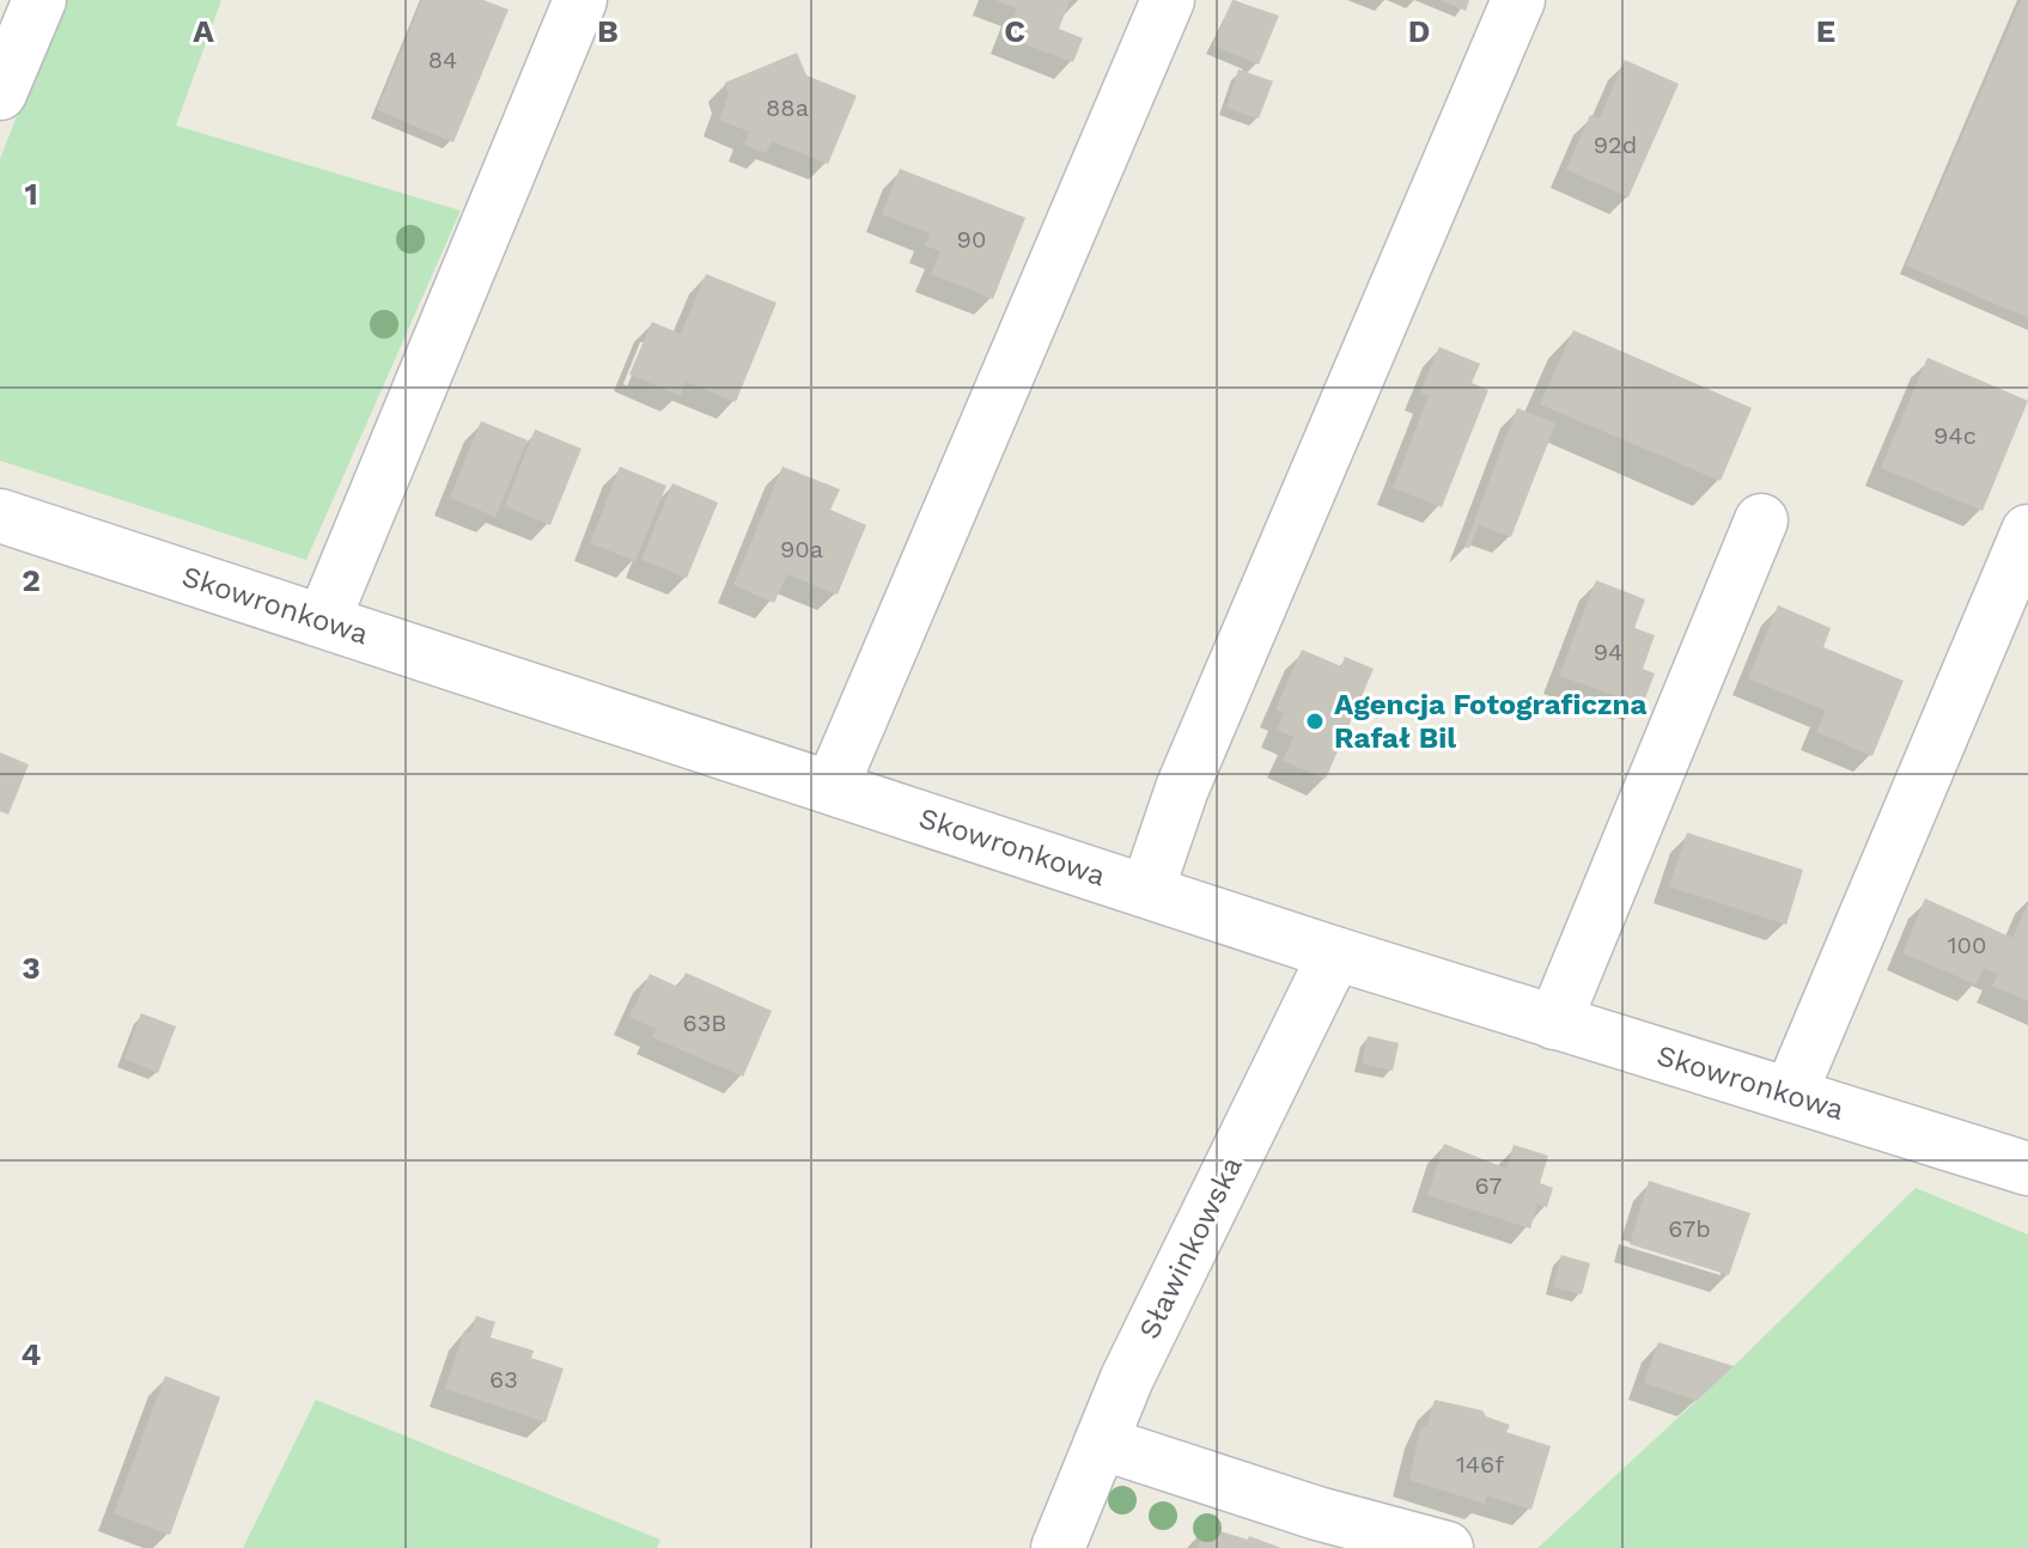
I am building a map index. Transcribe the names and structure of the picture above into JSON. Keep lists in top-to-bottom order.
{
  "streets": {
    "street": ["Skowronkowa", "Sławinkowska"]
  },
  "crossings": [
    ["Skowronkowa", "Sławinkowska"]
  ],
  "places": ["Agencja Fotograficzna Rafał Bil"],
  "house_numbers": [
    "84",
    "88a",
    "92d",
    "90",
    "94c",
    "90a",
    "94",
    "100",
    "63B",
    "67",
    "67b",
    "63",
    "146f"
  ],
  "grid": {
    "columns": [
      "A",
      "B",
      "C",
      "D",
      "E"
    ],
    "rows": [
      "1",
      "2",
      "3",
      "4"
    ]
  }
}
